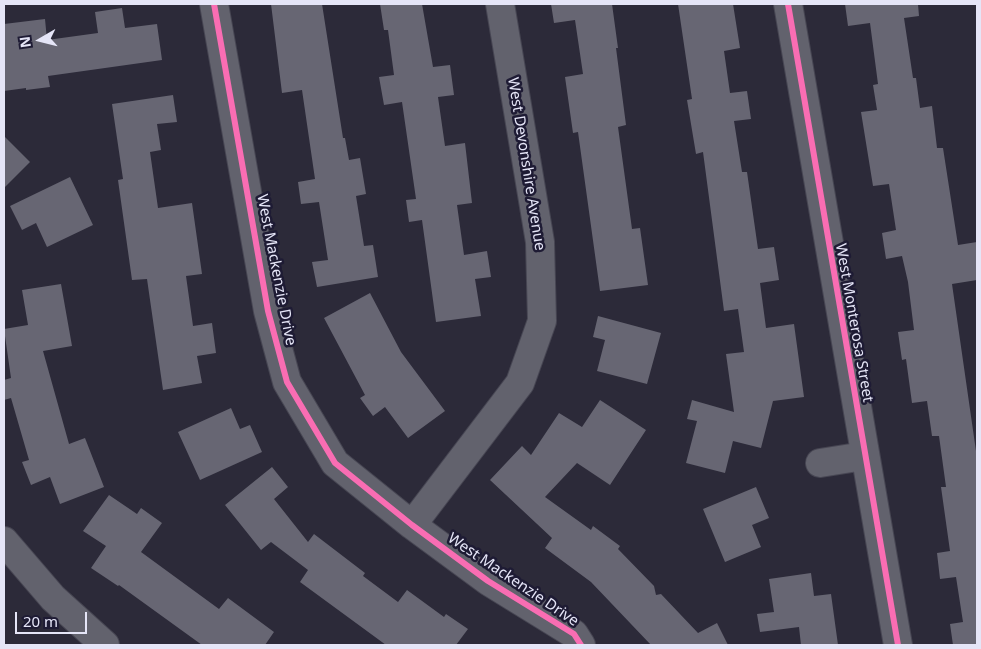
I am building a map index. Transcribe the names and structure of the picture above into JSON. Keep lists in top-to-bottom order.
{
  "streets": {
    "street": ["West Devonshire Avenue", "West Mackenzie Drive", "West Monterosa Street"]
  },
  "crossings": [
    ["West Devonshire Avenue", "West Mackenzie Drive"]
  ],
  "scale_bar": "20 m",
  "north": "left"
}
